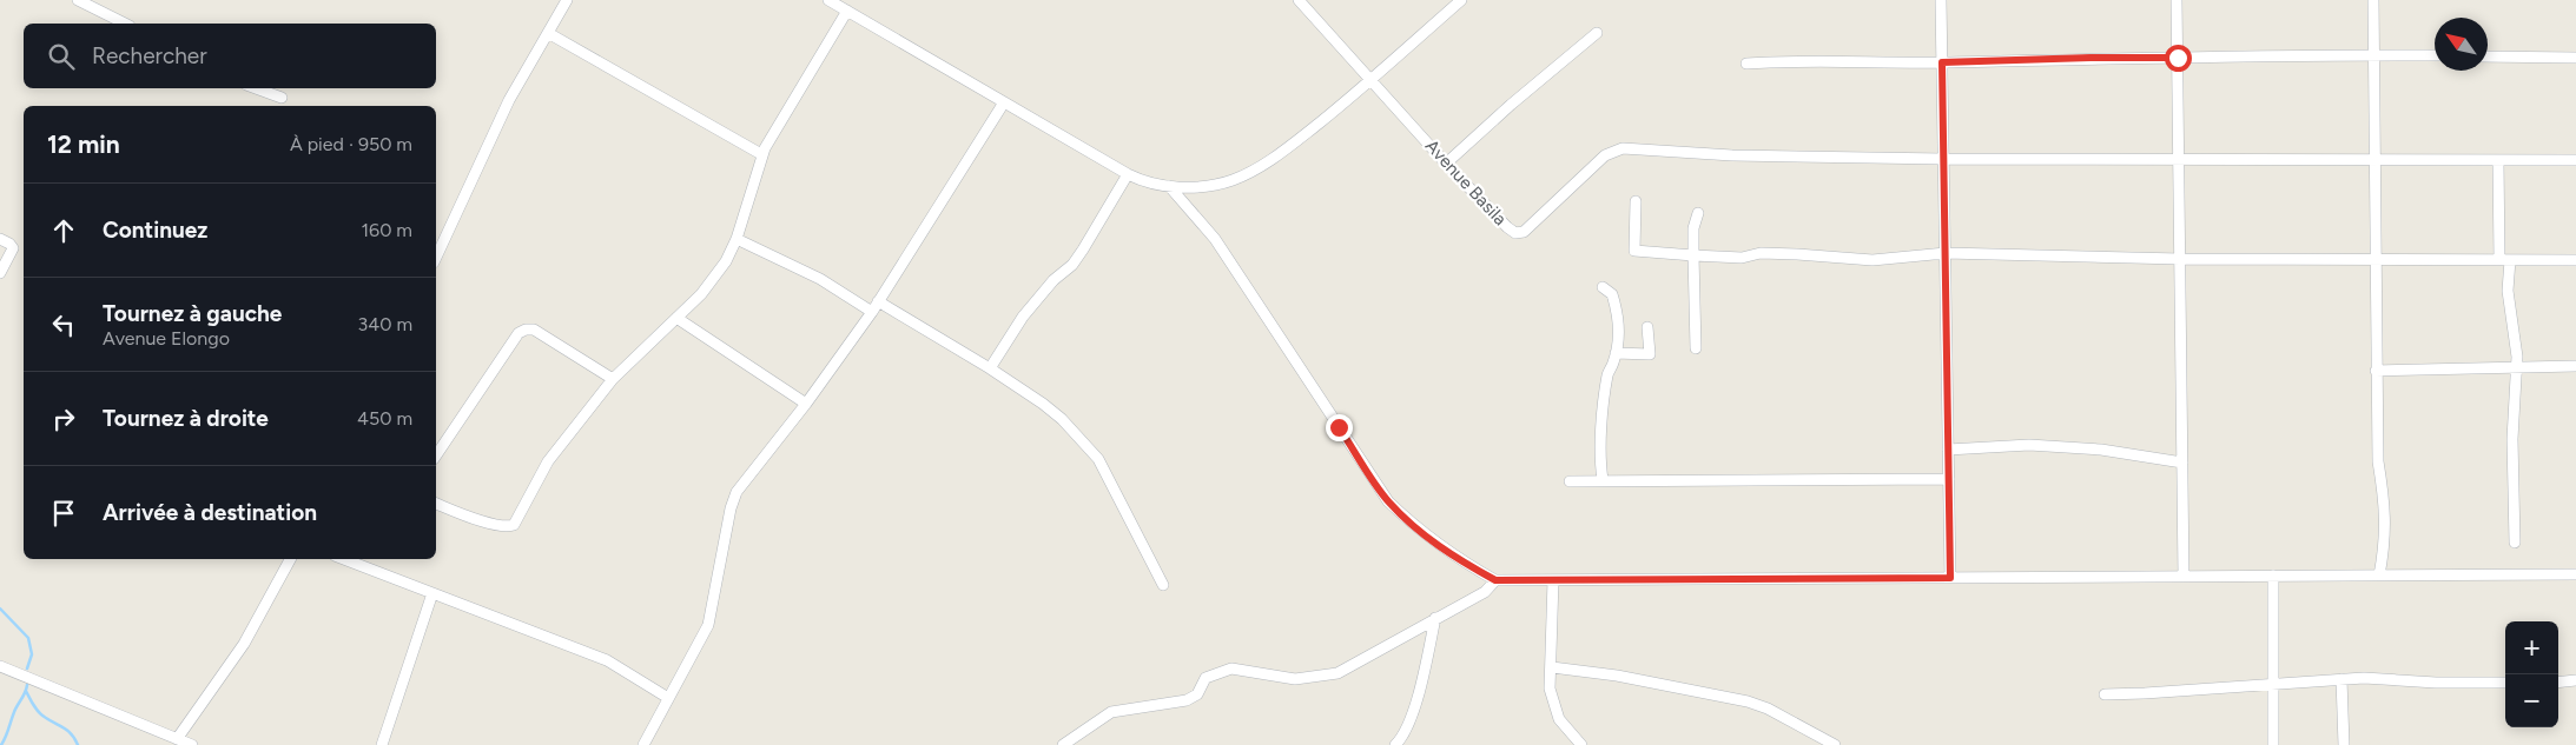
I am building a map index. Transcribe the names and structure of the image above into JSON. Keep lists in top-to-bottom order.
{
  "streets": {
    "street": ["Avenue Basila"]
  },
  "north": "top left",
  "page": {
    "search": "Rechercher",
    "heading": ["12 min", "À pied · 950 m"],
    "list": [
      ["Continuez", "160 m"],
      ["Tournez à gauche", "Avenue Elongo", "340 m"],
      ["Tournez à droite", "450 m"],
      "Arrivée à destination"
    ],
    "map_buttons": ["+", "−"]
  }
}
